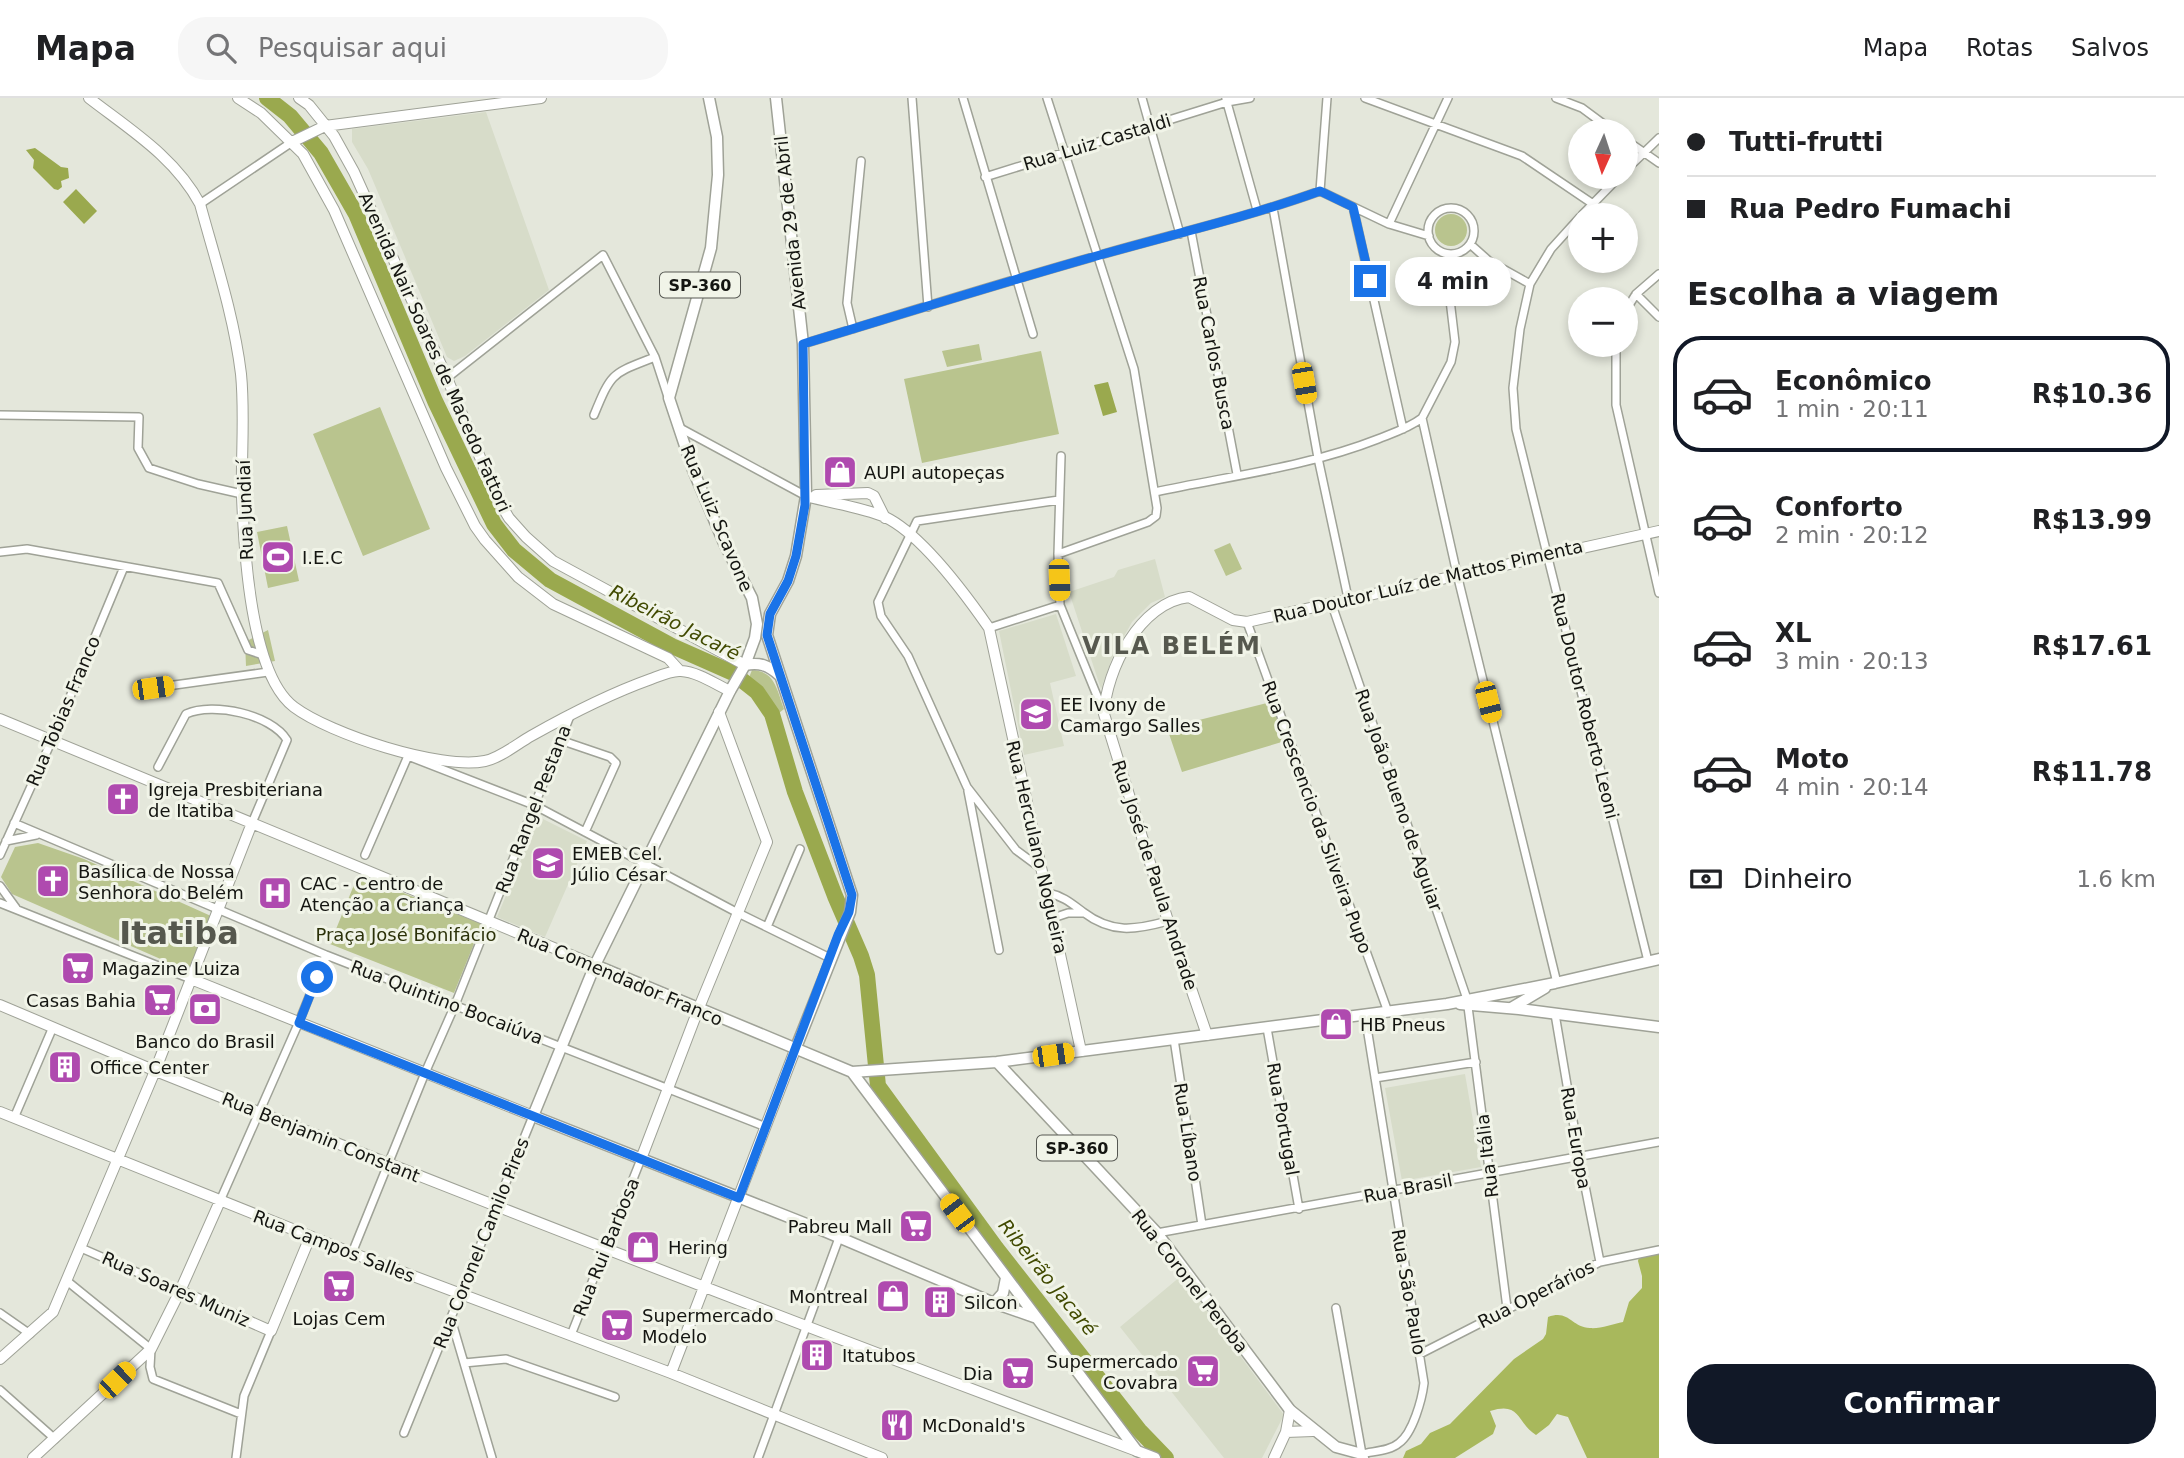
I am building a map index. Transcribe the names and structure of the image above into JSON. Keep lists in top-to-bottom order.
{
  "streets": {
    "main road": [
      "Avenida 29 de Abril",
      "SP-360",
      "Avenida Nair Soares de Macedo Fattori",
      "Rua Jundiaí",
      "Rua Luiz Scavone",
      "Rua Doutor Luíz de Mattos Pimenta",
      "Rua Herculano Nogueira",
      "Rua José de Paula Andrade",
      "Rua Comendador Franco",
      "Rua Benjamin Constant",
      "Rua Coronel Camilo Pires",
      "Rua Campos Salles",
      "Rua Coronel Peroba",
      "Rua Soares Muniz"
    ],
    "street": [
      "Rua Luiz Castaldi",
      "Rua Carlos Busca",
      "Rua Doutor Roberto Leoni",
      "Rua Tobias Franco",
      "Rua João Bueno de Aguiar",
      "Rua Rangel Pestana",
      "Rua Crescencio da Silveira Pupo",
      "Rua Quintino Bocaiúva",
      "Rua Portugal",
      "Rua Líbano",
      "Rua Europa",
      "Rua Itália",
      "Rua Brasil",
      "Rua Rui Barbosa",
      "Rua São Paulo",
      "Rua Operários"
    ]
  },
  "crossings": [
    ["Avenida 29 de Abril", "Rua Herculano Nogueira"],
    ["SP-360", "Rua Luiz Scavone"],
    ["Avenida Nair Soares de Macedo Fattori", "Rua Luiz Scavone"],
    ["Rua Jundiaí", "Rua Rangel Pestana"],
    ["Rua Luiz Scavone", "Rua Coronel Camilo Pires"],
    ["Rua Doutor Luíz de Mattos Pimenta", "Rua Doutor Roberto Leoni"],
    ["Rua Doutor Luíz de Mattos Pimenta", "Rua João Bueno de Aguiar"],
    ["Rua Doutor Luíz de Mattos Pimenta", "Rua Crescencio da Silveira Pupo"],
    ["Rua Tobias Franco", "Rua Comendador Franco"],
    ["Rua Tobias Franco", "Rua Quintino Bocaiúva"],
    ["Rua João Bueno de Aguiar", "Rua Itália"],
    ["Rua Rangel Pestana", "Rua Comendador Franco"],
    ["Rua Rangel Pestana", "Rua Quintino Bocaiúva"],
    ["Rua Rangel Pestana", "Rua Benjamin Constant"],
    ["Rua Rangel Pestana", "Rua Campos Salles"],
    ["Rua Comendador Franco", "Rua Coronel Camilo Pires"],
    ["Rua Quintino Bocaiúva", "Rua Coronel Camilo Pires"],
    ["Rua Portugal", "Rua Brasil"],
    ["Rua Líbano", "Rua Brasil"],
    ["Rua Benjamin Constant", "Rua Coronel Camilo Pires"],
    ["Rua Benjamin Constant", "Rua Rui Barbosa"],
    ["Rua Europa", "Rua Brasil"],
    ["Rua Europa", "Rua Operários"],
    ["Rua Itália", "Rua Brasil"],
    ["Rua Itália", "Rua Operários"],
    ["Rua Brasil", "Rua Coronel Peroba"],
    ["Rua Brasil", "Rua São Paulo"],
    ["Rua Coronel Camilo Pires", "Rua Campos Salles"],
    ["Rua Campos Salles", "Rua Rui Barbosa"],
    ["Rua Coronel Peroba", "Rua São Paulo"],
    ["Rua São Paulo", "Rua Operários"]
  ],
  "districts": ["VILA BELÉM", "Itatiba"],
  "water": ["Ribeirão Jacaré"],
  "parks": ["Praça José Bonifácio"],
  "places": {
    "shop": [
      "AUPI autopeças",
      "HB Pneus",
      "Hering",
      "Montreal"
    ],
    "sports": ["I.E.C"],
    "school or university": ["EE Ivony de Camargo Salles", "EMEB Cel. Júlio César"],
    "church": ["Igreja Presbiteriana de Itatiba", "Basílica de Nossa Senhora do Belém"],
    "hospital": ["CAC - Centro de Atenção a Criança"],
    "supermarket": [
      "Magazine Luiza",
      "Casas Bahia",
      "Pabreu Mall",
      "Lojas Cem",
      "Supermercado Modelo",
      "Supermercado Covabra",
      "Dia"
    ],
    "bank": ["Banco do Brasil"],
    "building": ["Office Center", "Silcon", "Itatubos"],
    "restaurant": ["McDonald's"]
  },
  "north": "bottom",
  "page": {
    "header": "Mapa",
    "search": "Pesquisar aqui",
    "nav": ["Mapa", "Rotas", "Salvos"],
    "banner": ["Tutti-frutti", "Rua Pedro Fumachi"],
    "map_buttons": ["+", "−"],
    "heading": "Escolha a viagem",
    "bubble": "4 min",
    "list": [
      {
        "name": "Econômico",
        "note": "1 min · 20:11",
        "value": "R$10.36"
      },
      {
        "name": "Conforto",
        "note": "2 min · 20:12",
        "value": "R$13.99"
      },
      {
        "name": "XL",
        "note": "3 min · 20:13",
        "value": "R$17.61"
      },
      {
        "name": "Moto",
        "note": "4 min · 20:14",
        "value": "R$11.78"
      }
    ],
    "pay": ["Dinheiro", "1.6 km"],
    "buttons": "Confirmar"
  }
}
